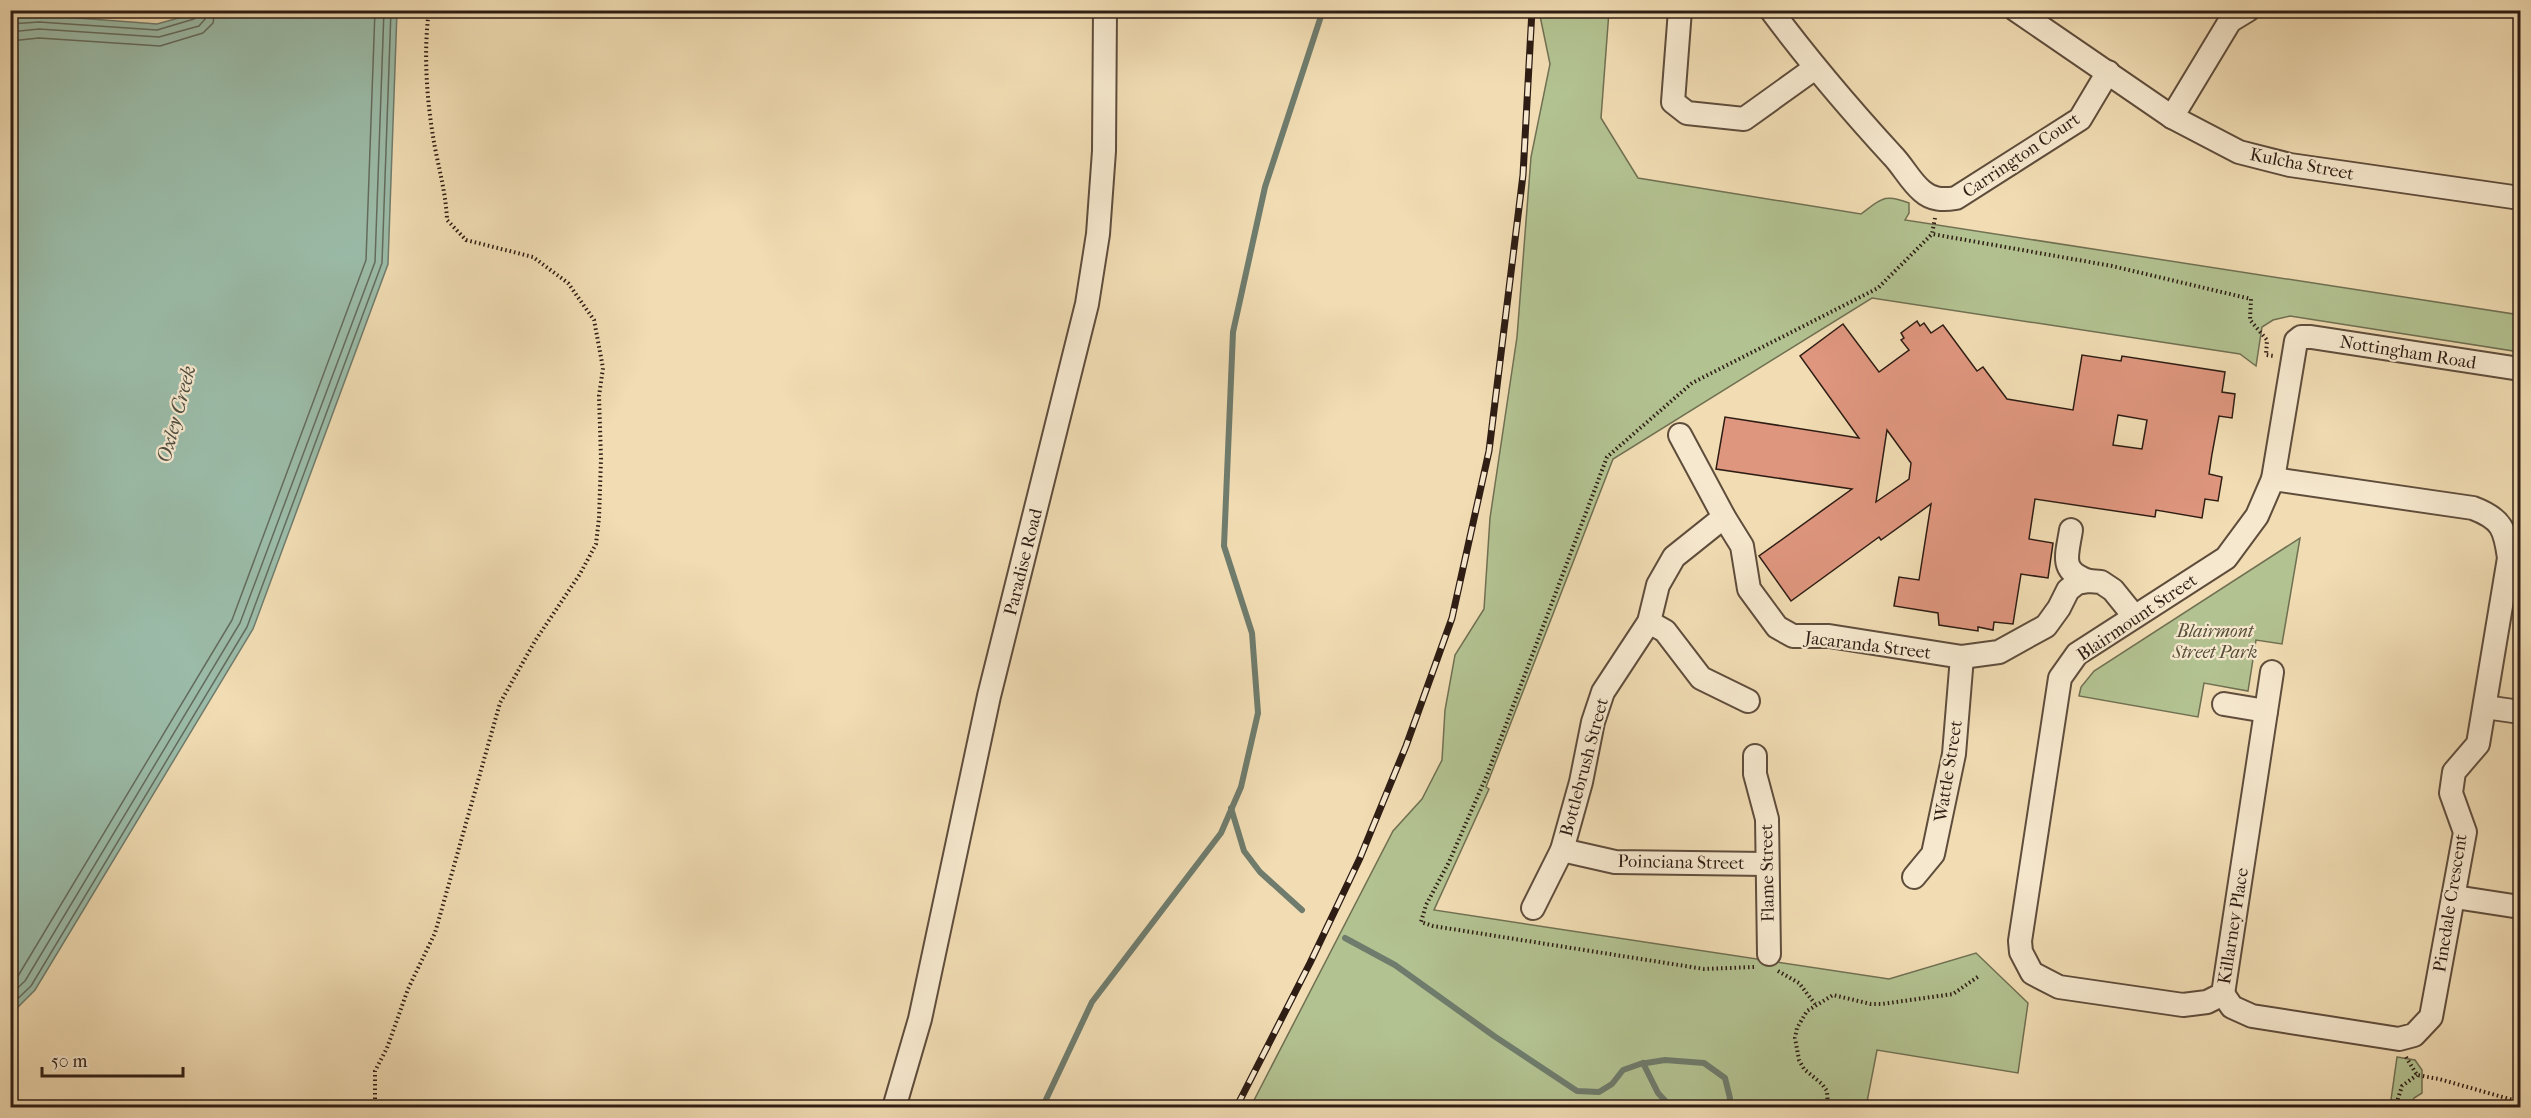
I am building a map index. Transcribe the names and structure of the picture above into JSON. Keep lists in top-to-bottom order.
{
  "streets": {
    "street": [
      "Carrington Court",
      "Kulcha Street",
      "Nottingham Road",
      "Paradise Road",
      "Blairmount Street",
      "Jacaranda Street",
      "Bottlebrush Street",
      "Wattle Street",
      "Poinciana Street",
      "Flame Street",
      "Pinedale Crescent",
      "Killarney Place"
    ]
  },
  "crossings": [
    ["Carrington Court", "Kulcha Street"],
    ["Nottingham Road", "Blairmount Street"],
    ["Blairmount Street", "Pinedale Crescent"],
    ["Blairmount Street", "Killarney Place"],
    ["Jacaranda Street", "Bottlebrush Street"],
    ["Jacaranda Street", "Wattle Street"],
    ["Bottlebrush Street", "Poinciana Street"],
    ["Poinciana Street", "Flame Street"]
  ],
  "water": ["Oxley Creek"],
  "parks": ["Blairmont Street Park"],
  "scale_bar": "50 m"
}
